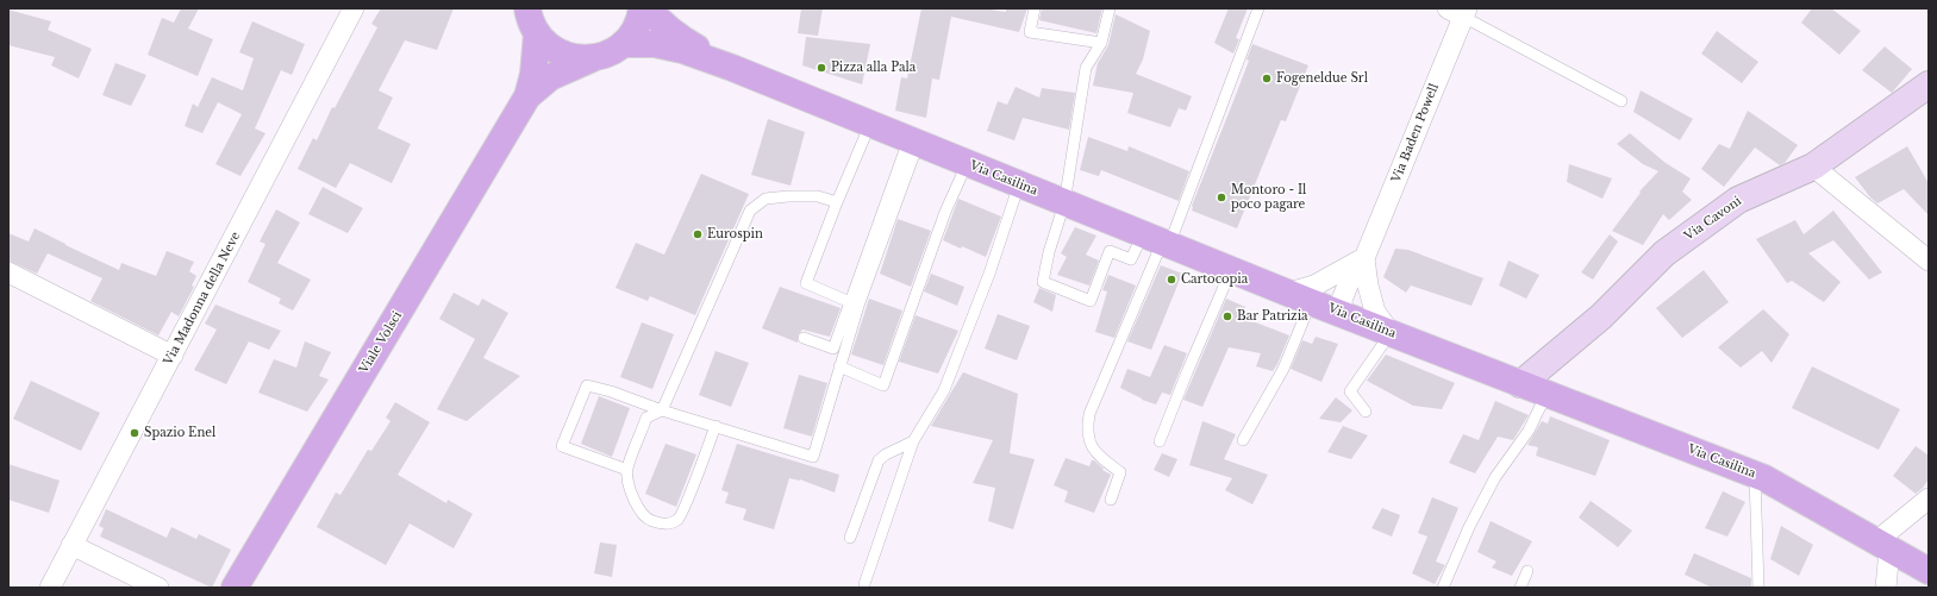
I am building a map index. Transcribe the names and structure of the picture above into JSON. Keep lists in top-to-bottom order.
{
  "streets": {
    "main road": ["Via Casilina", "Viale Volsci"],
    "street": ["Via Baden Powell", "Via Cavoni", "Via Madonna della Neve"]
  },
  "crossings": [
    ["Via Baden Powell", "Via Casilina"],
    ["Via Casilina", "Via Cavoni"],
    ["Via Casilina", "Viale Volsci"]
  ],
  "places": [
    "Pizza alla Pala",
    "Fogeneldue Srl",
    "Montoro - Il poco pagare",
    "Eurospin",
    "Cartocopia",
    "Bar Patrizia",
    "Spazio Enel"
  ]
}
